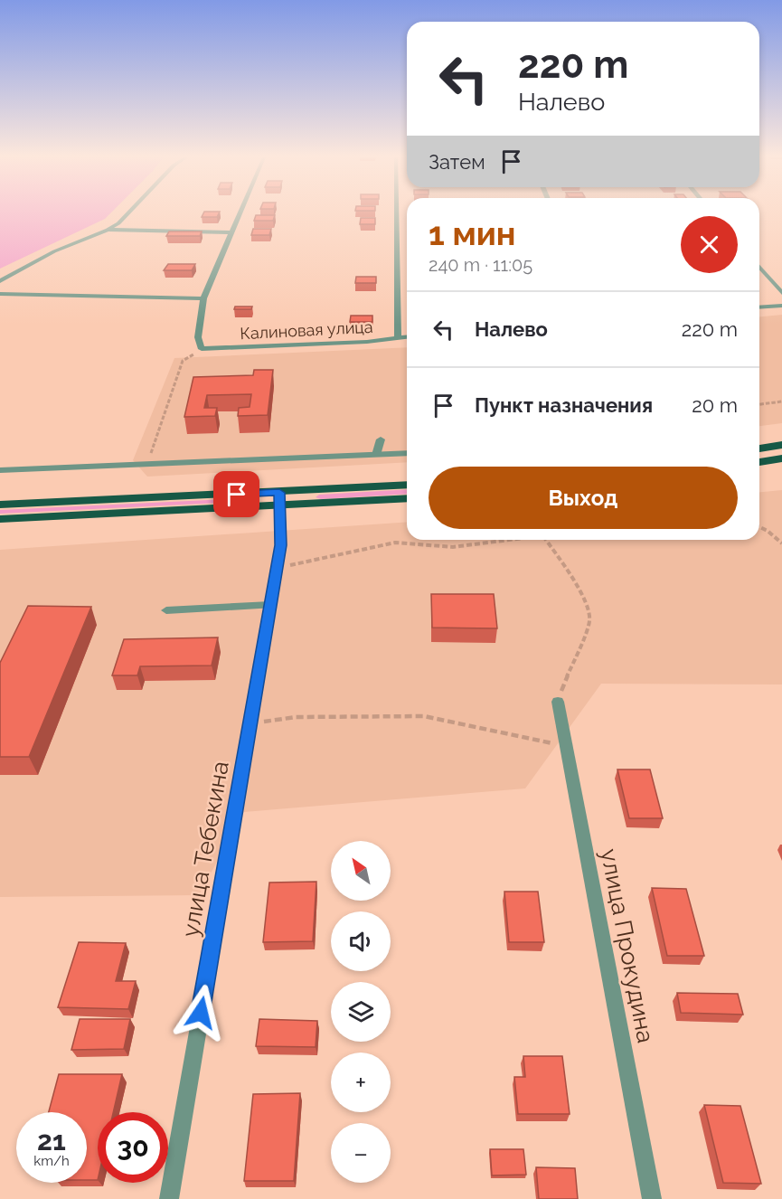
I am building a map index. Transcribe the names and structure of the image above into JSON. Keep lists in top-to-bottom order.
{
  "streets": {
    "street": ["Калиновая улица", "улица Тебекина", "улица Прокудина"]
  },
  "north": "top left",
  "page": {
    "turn": ["220 m", "Налево"],
    "then": "Затем",
    "heading": ["1 мин", "240 m · 11:05"],
    "list": [
      {
        "name": "Налево",
        "value": "220 m"
      },
      {
        "name": "Пункт назначения",
        "value": "20 m"
      }
    ],
    "buttons": "Выход",
    "map_buttons": ["+", "−"],
    "speed": "21 km/h",
    "limit": "30"
  }
}
